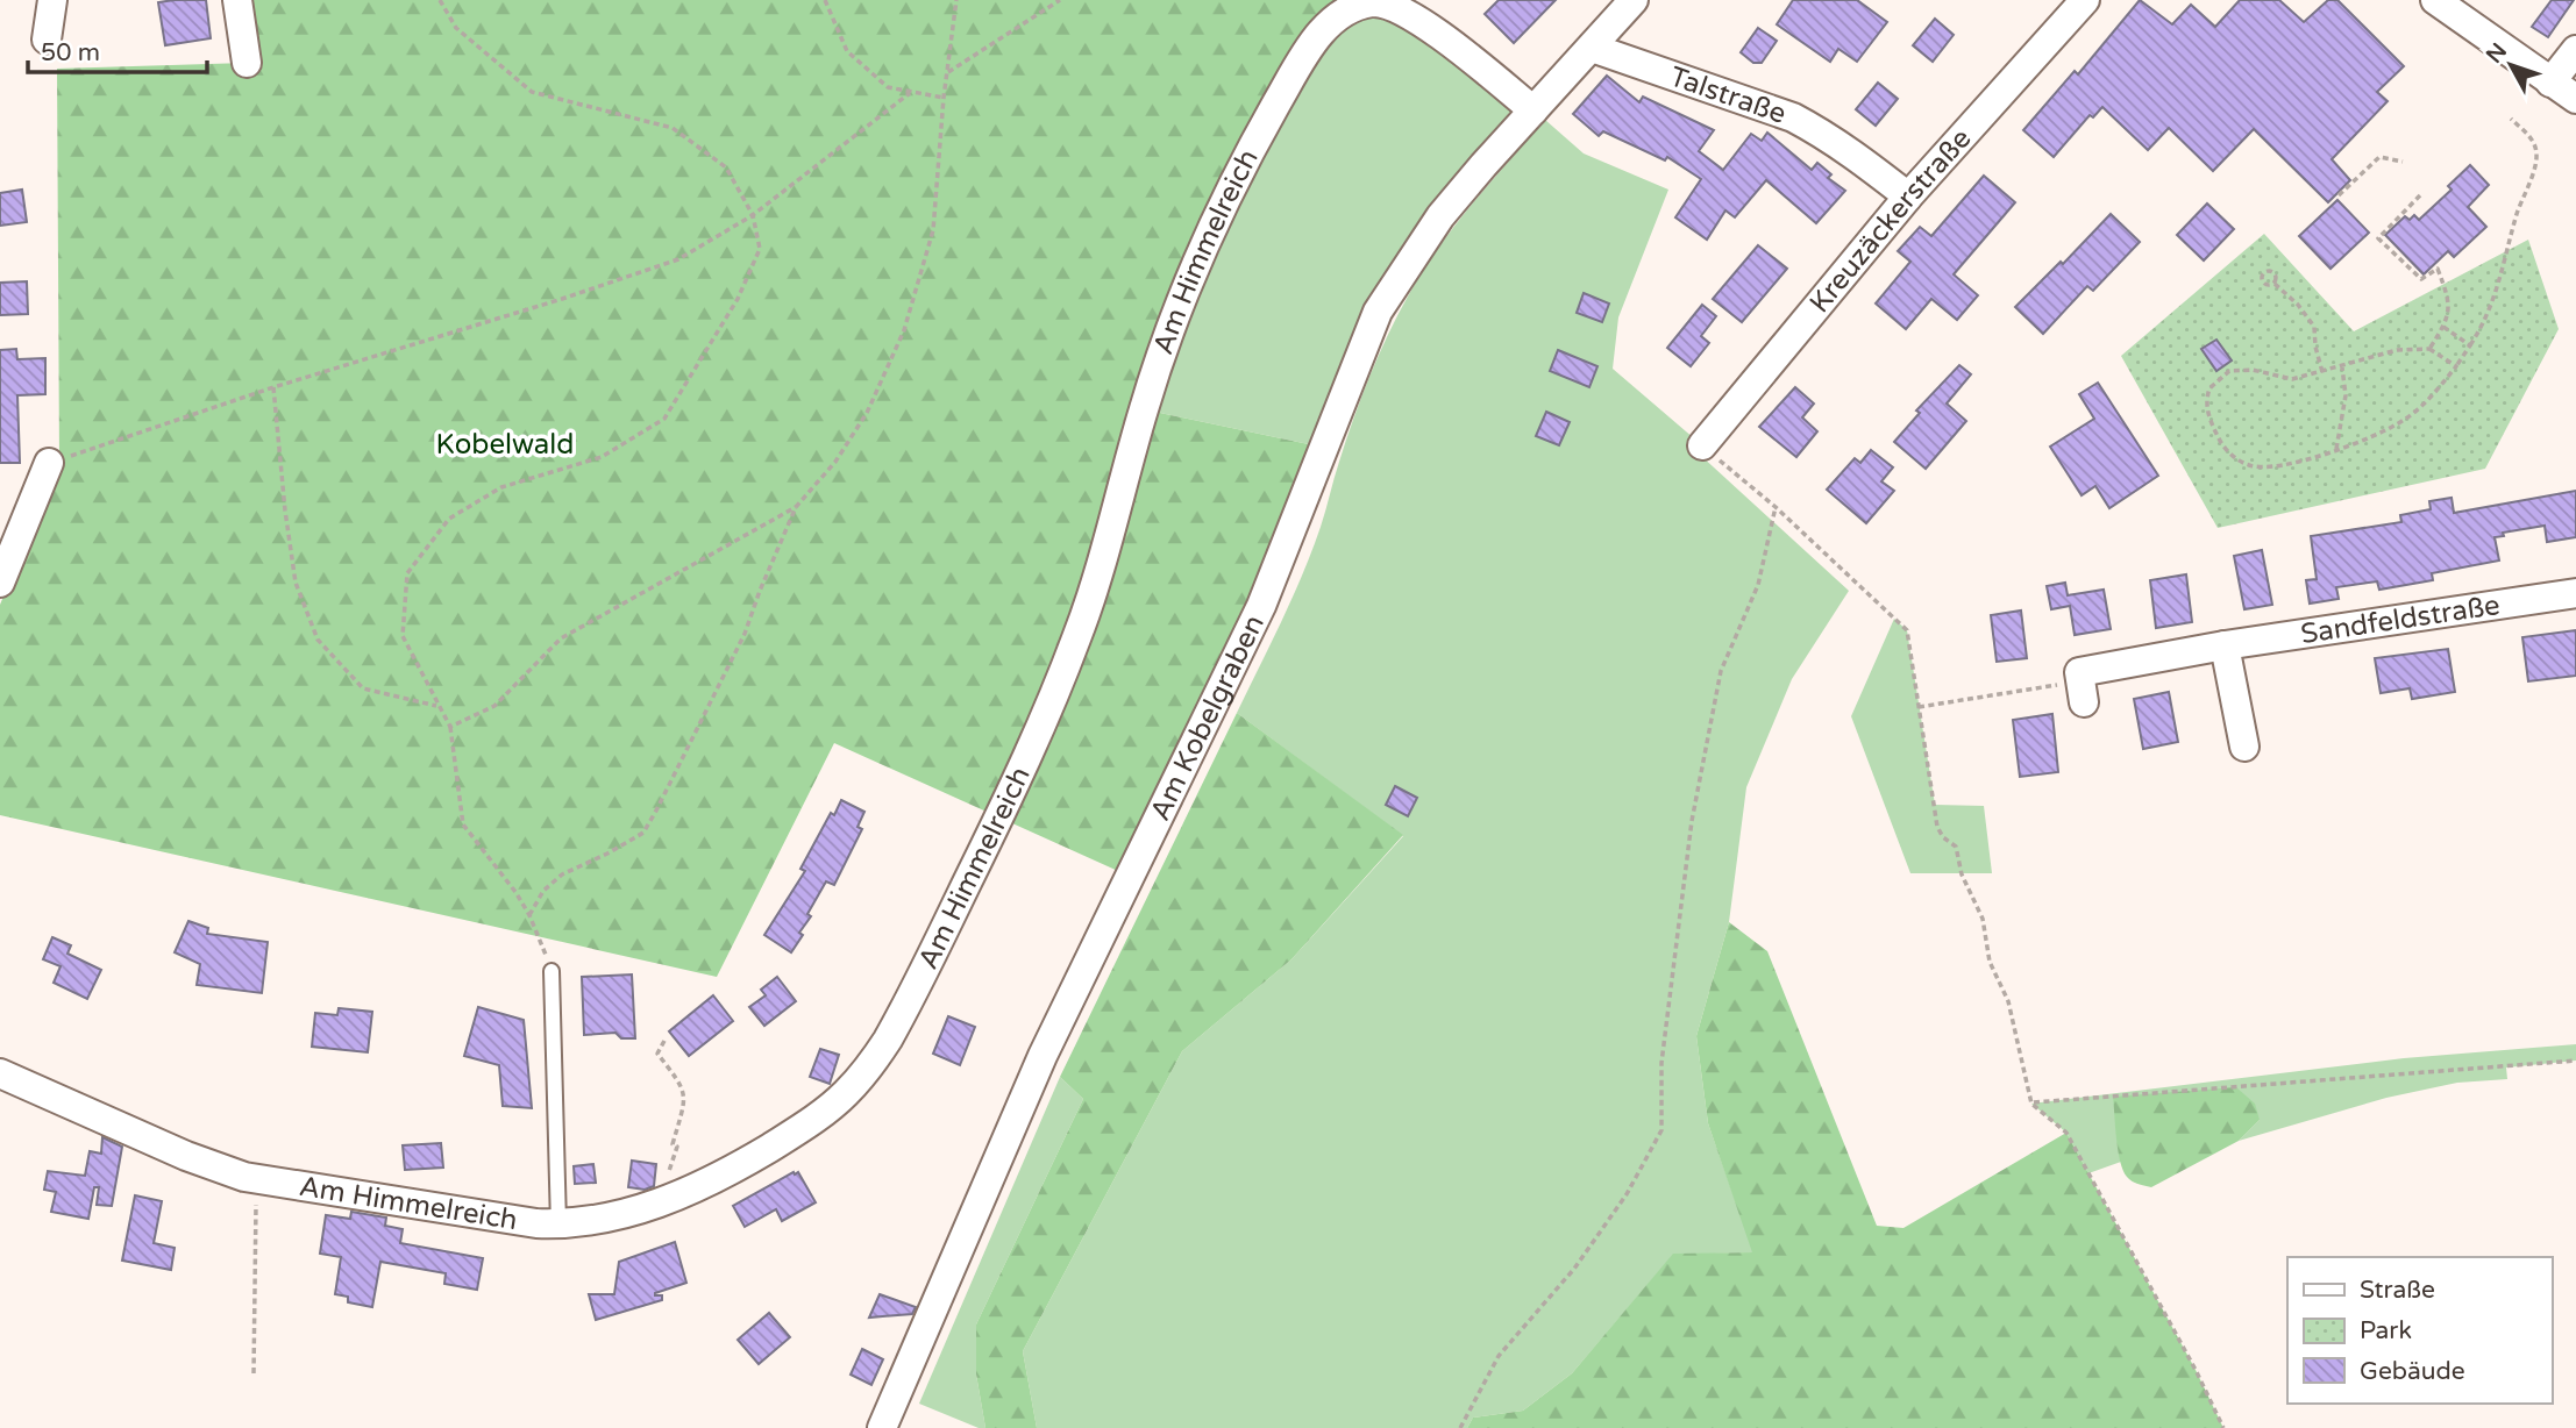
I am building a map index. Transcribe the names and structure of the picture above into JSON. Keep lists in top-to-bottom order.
{
  "streets": {
    "street": [
      "Talstraße",
      "Kreuzäckerstraße",
      "Am Himmelreich",
      "Sandfeldstraße",
      "Am Kobelgraben"
    ]
  },
  "crossings": [
    ["Talstraße", "Kreuzäckerstraße"],
    ["Talstraße", "Am Kobelgraben"],
    ["Am Himmelreich", "Am Kobelgraben"]
  ],
  "parks": ["Kobelwald"],
  "legend": ["Straße", "Park", "Gebäude"],
  "scale_bar": "50 m",
  "north": "top left"
}
